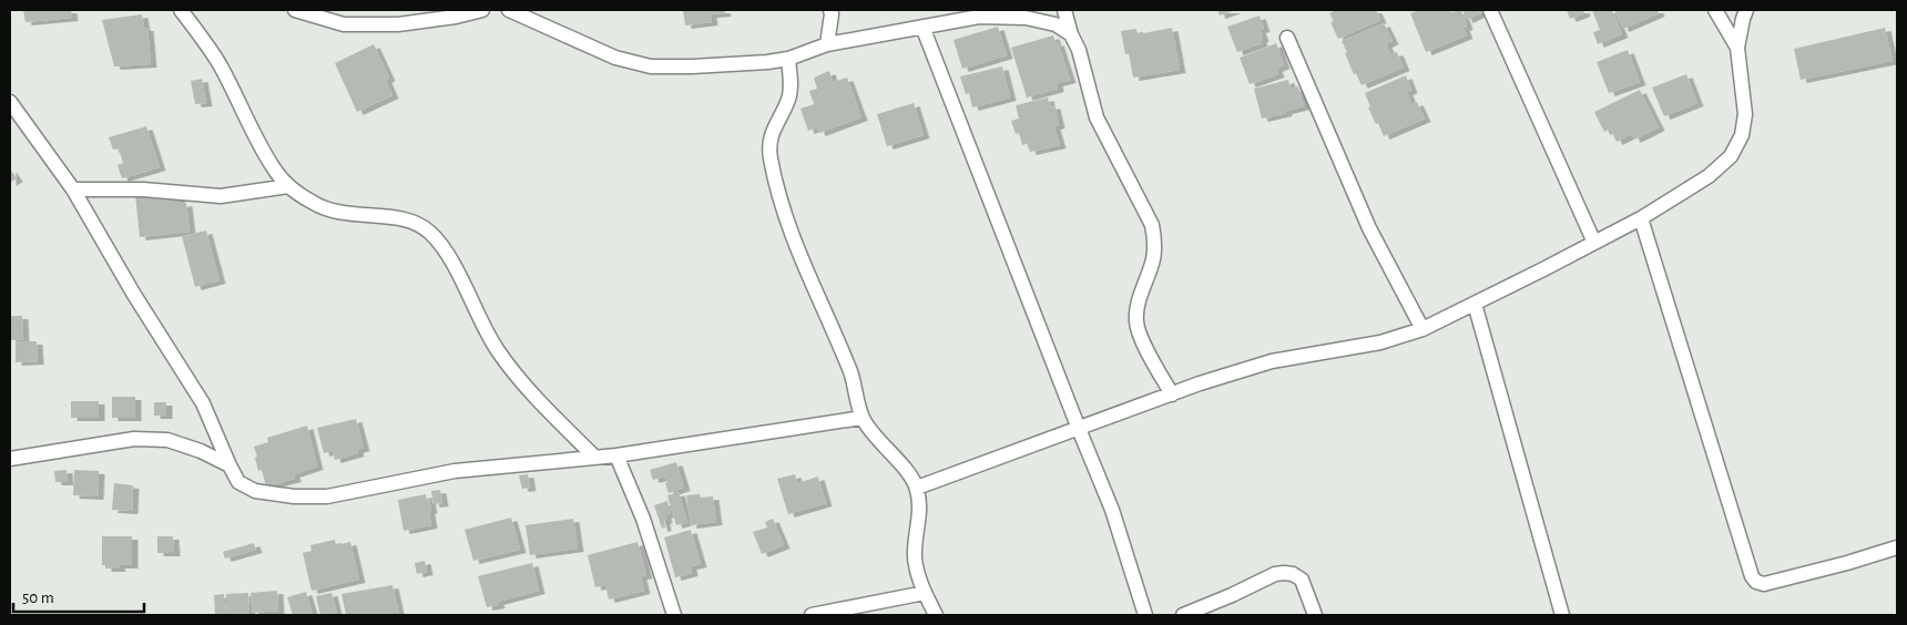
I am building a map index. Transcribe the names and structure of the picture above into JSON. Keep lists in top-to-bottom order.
{
  "scale_bar": "50 m"
}
